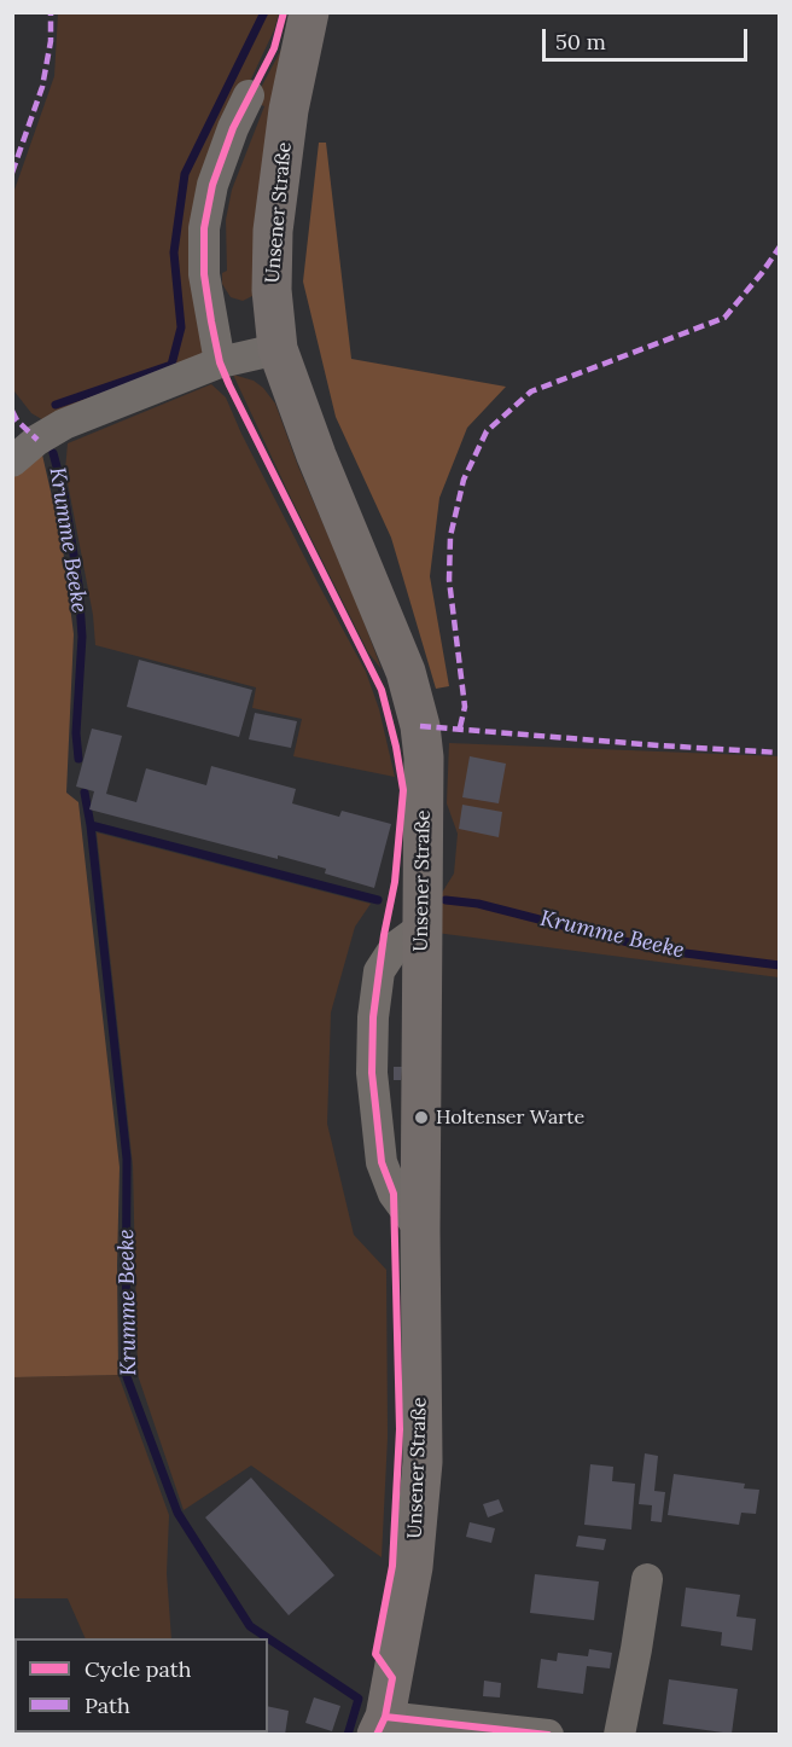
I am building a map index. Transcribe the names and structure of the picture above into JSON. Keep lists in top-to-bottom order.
{
  "streets": {
    "main road": ["Unsener Straße"]
  },
  "water": ["Krumme Beeke"],
  "places": ["Holtenser Warte"],
  "legend": ["Cycle path", "Path"],
  "scale_bar": "50 m"
}
